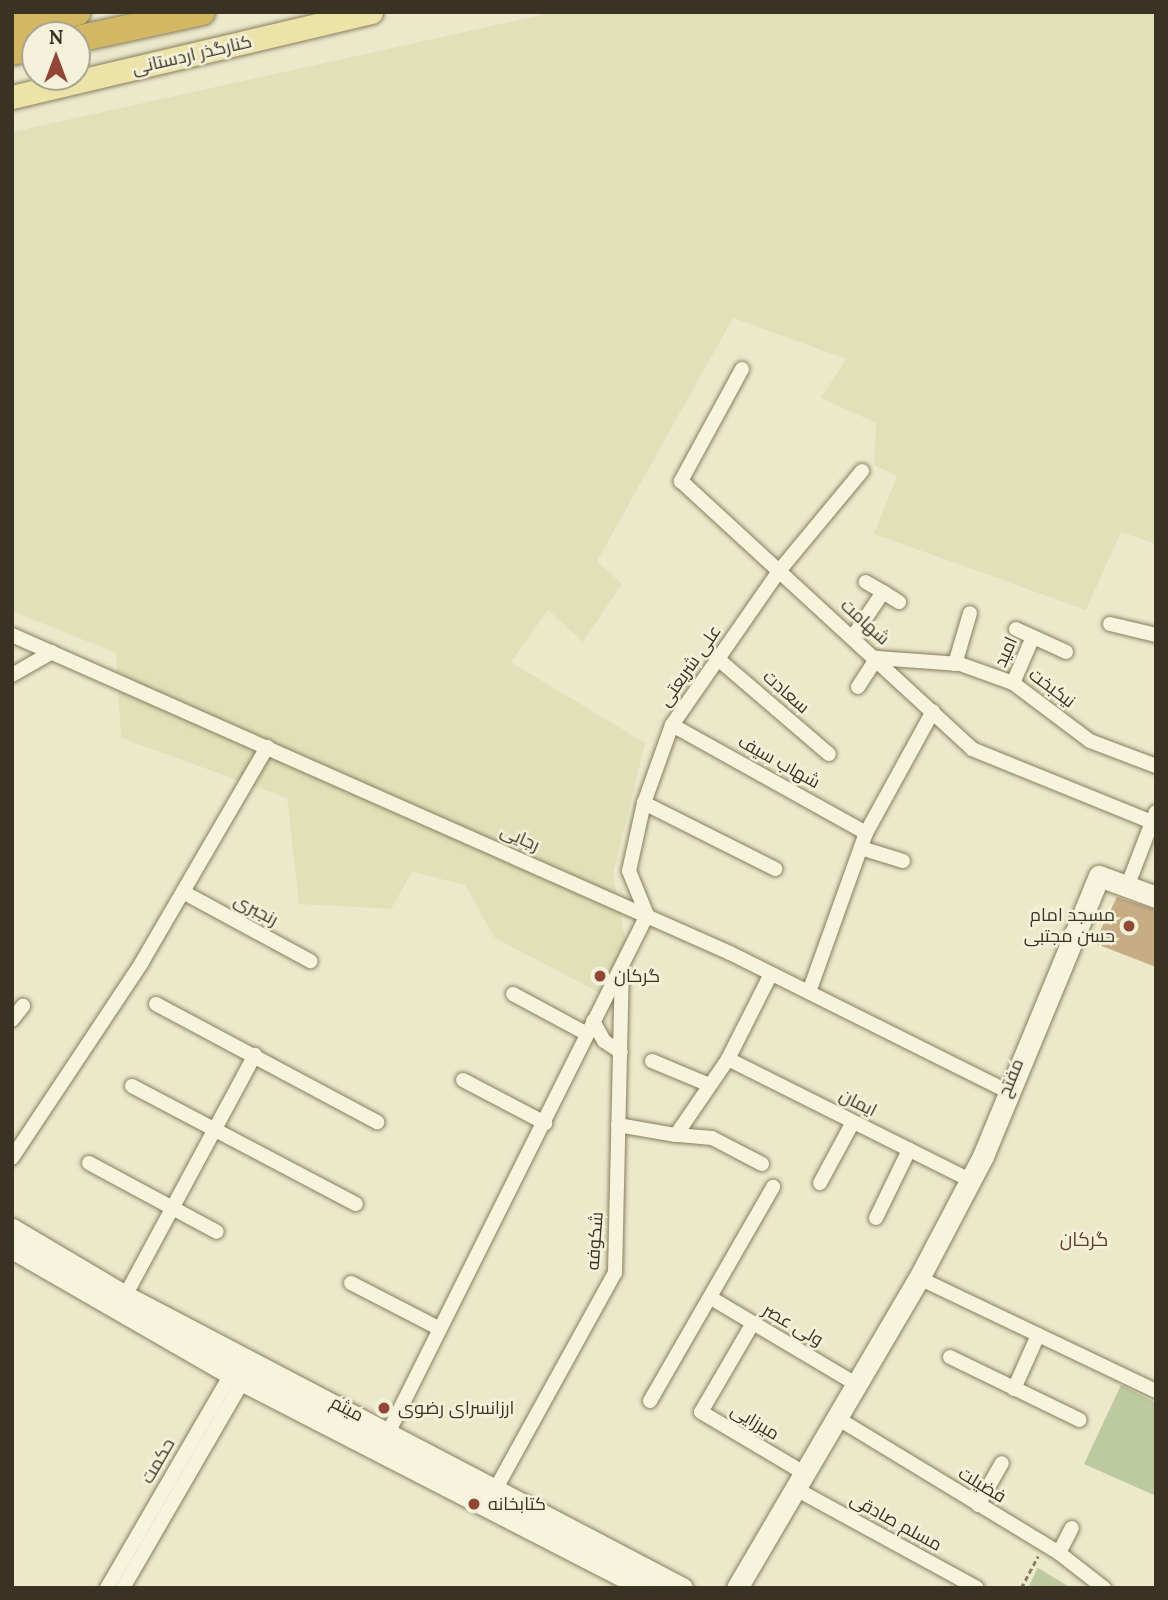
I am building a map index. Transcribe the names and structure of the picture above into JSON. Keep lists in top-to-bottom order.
{
  "streets": {
    "main road": ["کنارگذر اردستانی", "مفتح", "میثم"],
    "street": [
      "شهامت",
      "امید",
      "علی شریعتی",
      "نیکبخت",
      "سعادت",
      "شهاب سیف",
      "رجایی",
      "رنجبری",
      "ایمان",
      "شکوفه",
      "ولی عصر",
      "میرزایی",
      "حکمت",
      "فضیلت",
      "مسلم صادقی"
    ]
  },
  "crossings": [
    ["شهامت", "علی شریعتی"],
    ["شهامت", "نیکبخت"],
    ["امید", "نیکبخت"],
    ["علی شریعتی", "سعادت"],
    ["علی شریعتی", "شهاب سیف"],
    ["علی شریعتی", "رجایی"],
    ["رجایی", "مفتح"],
    ["مفتح", "ایمان"],
    ["مفتح", "ولی عصر"],
    ["مفتح", "میرزایی"],
    ["مفتح", "فضیلت"],
    ["مفتح", "مسلم صادقی"],
    ["شکوفه", "میثم"],
    ["ولی عصر", "میرزایی"],
    ["میثم", "حکمت"],
    ["میرزایی", "مسلم صادقی"]
  ],
  "districts": ["گرکان"],
  "places": [
    "مسجد امام حسن مجتبی",
    "گرکان",
    "ارزانسرای رضوی",
    "کتابخانه"
  ],
  "north": "top"
}
